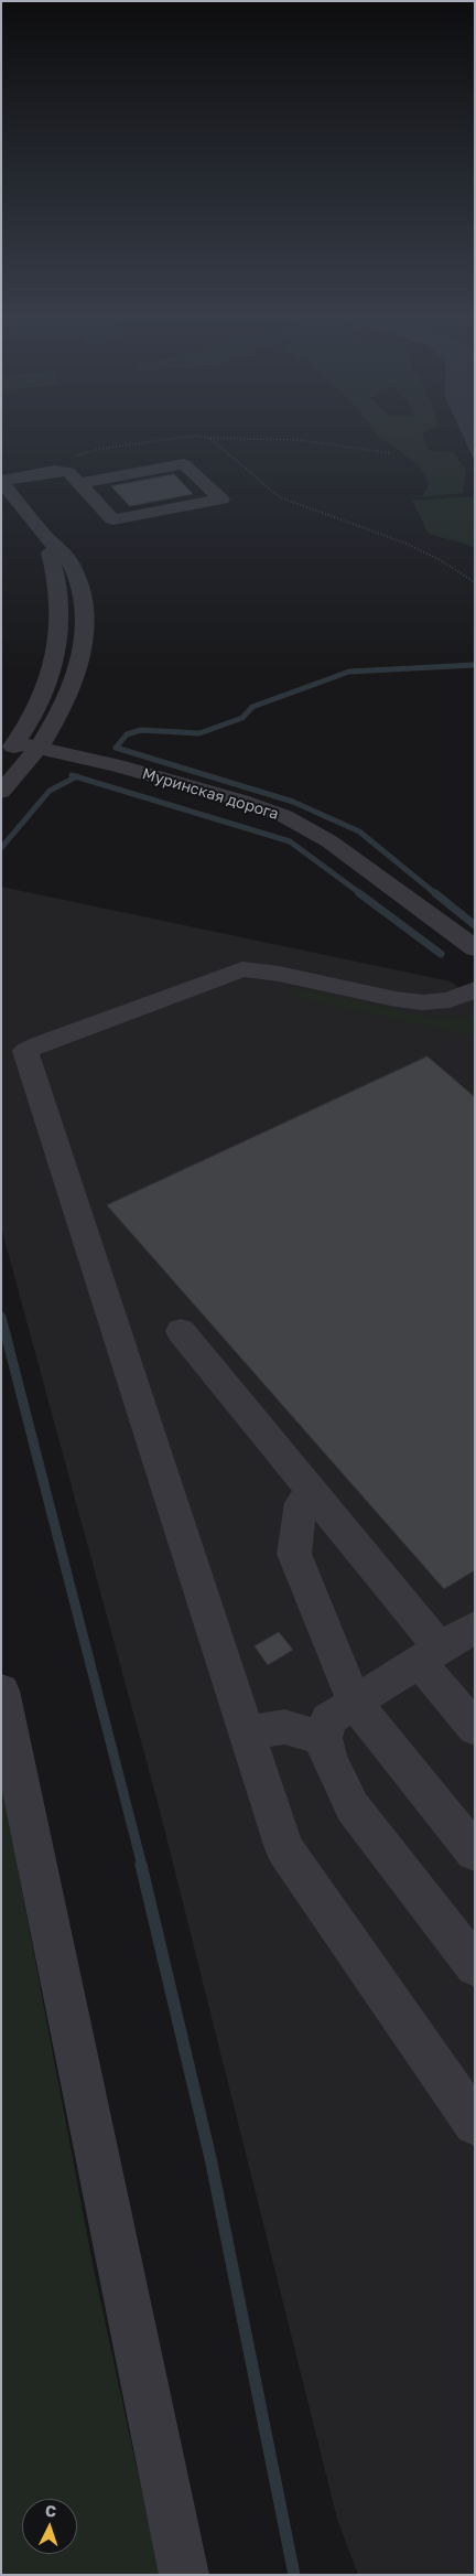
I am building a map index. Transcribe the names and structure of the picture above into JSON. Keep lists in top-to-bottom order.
{
  "streets": {
    "street": ["Муринская дорога"]
  },
  "north": "top"
}
